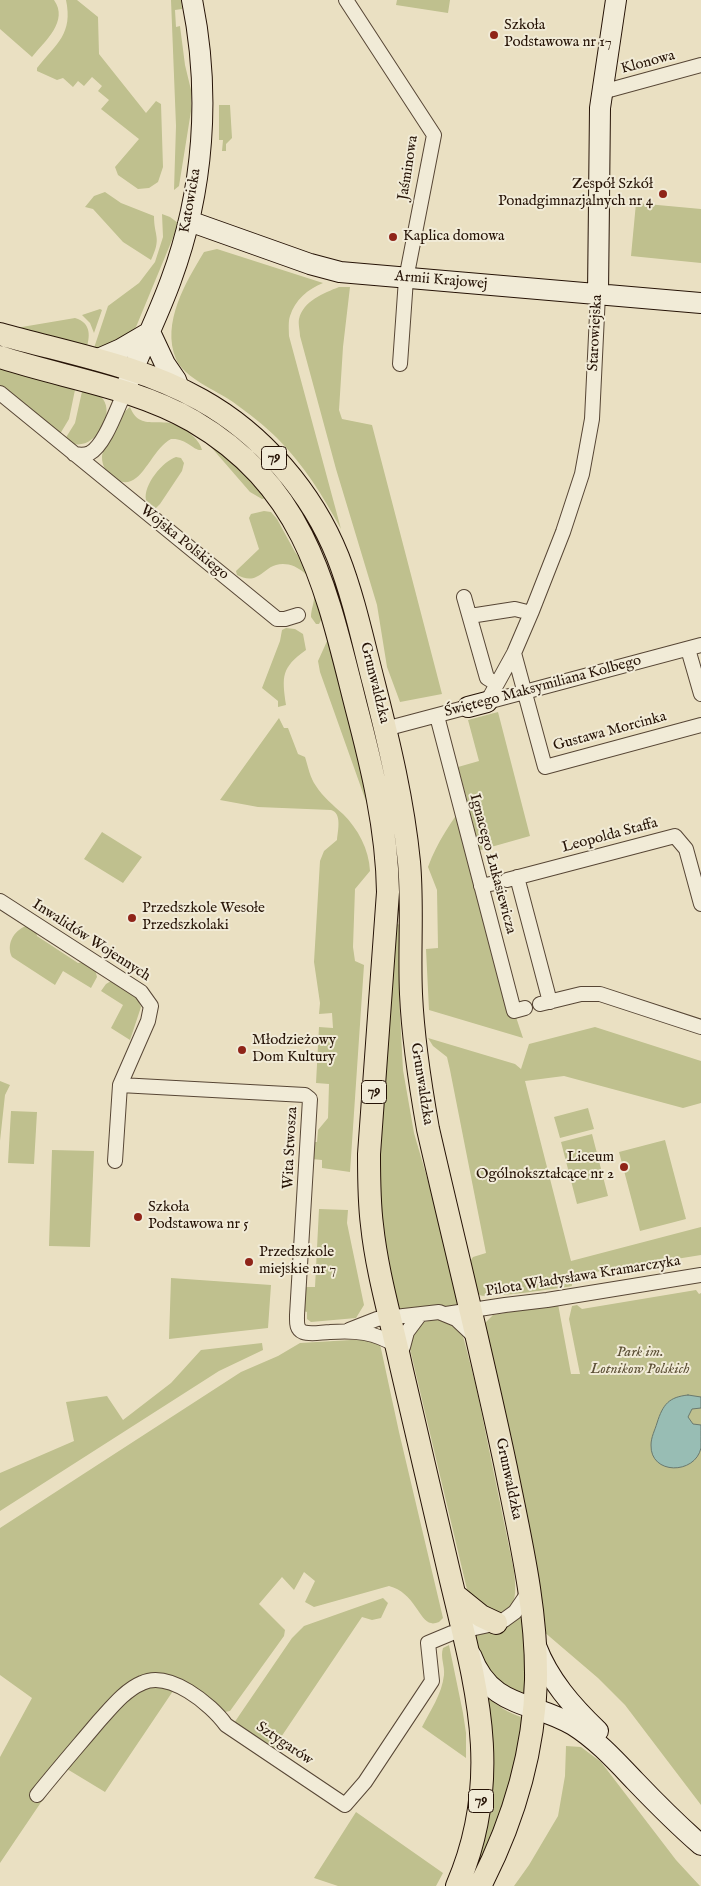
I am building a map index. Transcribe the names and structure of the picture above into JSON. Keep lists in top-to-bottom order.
{
  "streets": {
    "main road": ["79", "Grunwaldzka"],
    "street": [
      "Klonowa",
      "Jaśminowa",
      "Katowicka",
      "Armii Krajowej",
      "Starowiejska",
      "Wojska Polskiego",
      "Świętego Maksymiliana Kolbego",
      "Gustawa Morcinka",
      "Leopolda Staffa",
      "Ignacego Łukasiewicza",
      "Inwalidów Wojennych",
      "Wita Stwosza",
      "Pilota Władysława Kramarczyka",
      "Sztygarów"
    ]
  },
  "crossings": [
    ["Klonowa", "Starowiejska"],
    ["Jaśminowa", "Armii Krajowej"],
    ["Katowicka", "Armii Krajowej"],
    ["Katowicka", "79"],
    ["Katowicka", "Grunwaldzka"],
    ["Armii Krajowej", "Starowiejska"],
    ["Starowiejska", "Świętego Maksymiliana Kolbego"],
    ["79", "Grunwaldzka"],
    ["Grunwaldzka", "Świętego Maksymiliana Kolbego"],
    ["Grunwaldzka", "Pilota Władysława Kramarczyka"],
    ["Grunwaldzka", "Sztygarów"],
    ["Świętego Maksymiliana Kolbego", "Gustawa Morcinka"],
    ["Świętego Maksymiliana Kolbego", "Ignacego Łukasiewicza"],
    ["Inwalidów Wojennych", "Wita Stwosza"],
    ["Wita Stwosza", "Pilota Władysława Kramarczyka"]
  ],
  "parks": ["Park im. Lotnikow Polskich"],
  "places": [
    "Szkoła Podstawowa nr 17",
    "Zespół Szkół Ponadgimnazjalnych nr 4",
    "Kaplica domowa",
    "Przedszkole Wesołe Przedszkolaki",
    "Młodzieżowy Dom Kultury",
    "Liceum Ogólnokształcące nr 2",
    "Szkoła Podstawowa nr 5",
    "Przedszkole miejskie nr 7"
  ]
}
